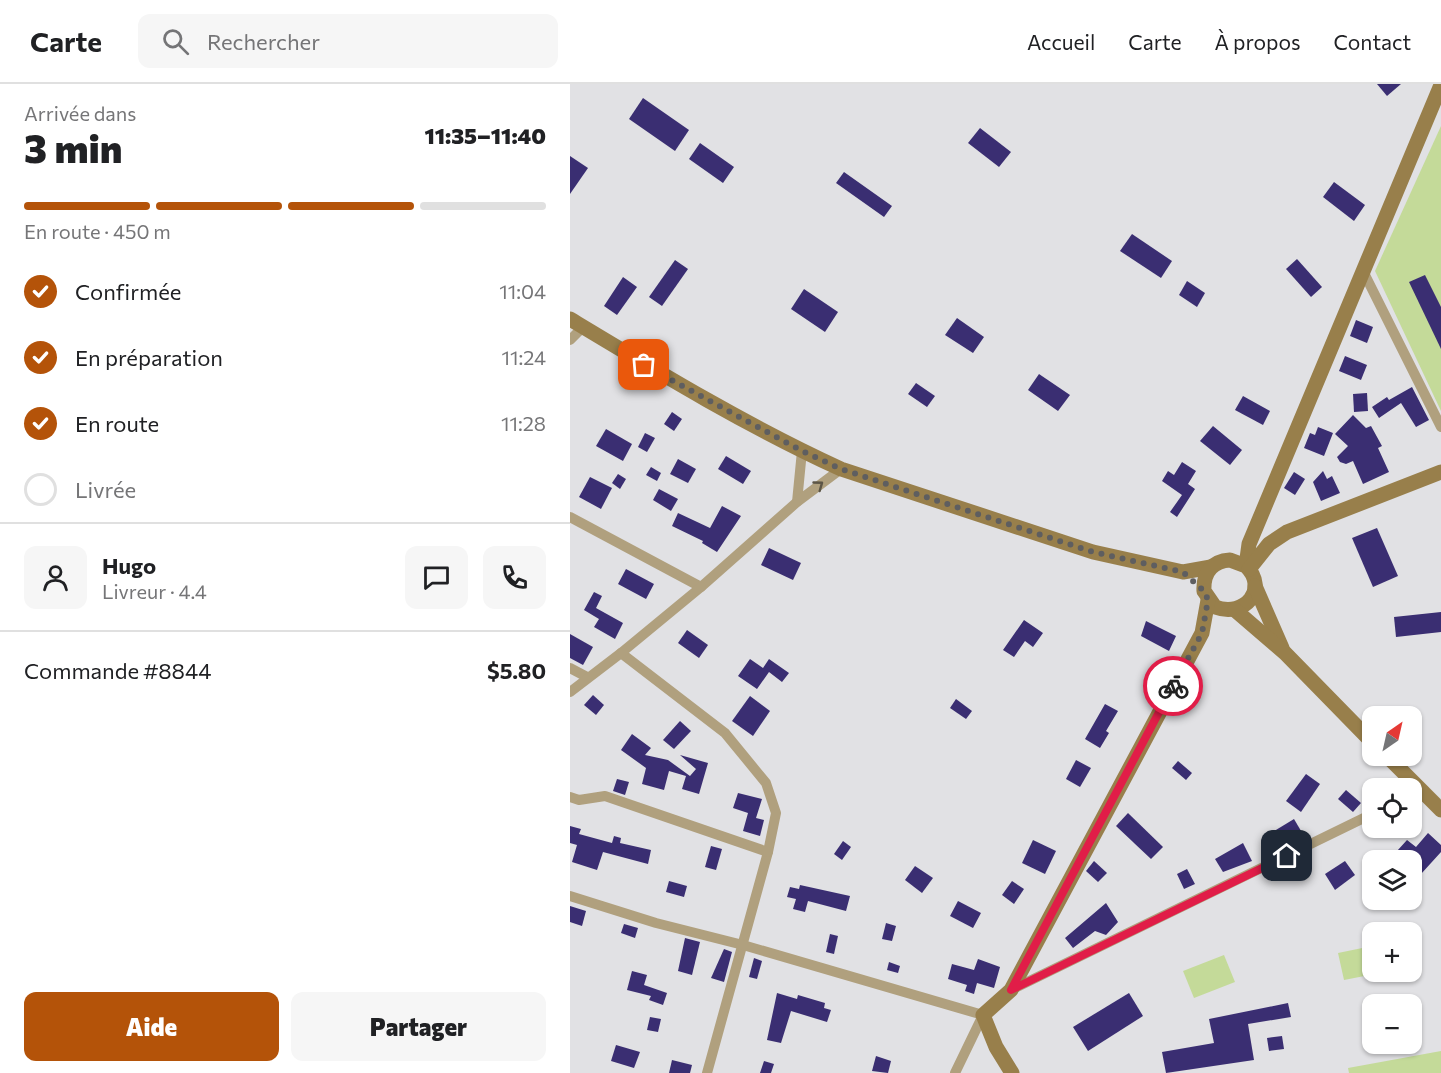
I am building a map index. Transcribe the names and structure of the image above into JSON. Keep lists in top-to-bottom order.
{
  "north": "top right",
  "page": {
    "header": "Carte",
    "search": "Rechercher",
    "nav": [
      "Accueil",
      "Carte",
      "À propos",
      "Contact"
    ],
    "heading": ["3 min", "Arrivée dans", "11:35–11:40"],
    "panel": [
      "Hugo",
      "Livreur · 4.4",
      "Commande #8844",
      "$5.80"
    ],
    "bar": "En route · 450 m",
    "list": [
      ["Confirmée", "11:04"],
      ["En préparation", "11:24"],
      ["En route", "11:28"],
      "Livrée"
    ],
    "map_buttons": ["+", "−"],
    "buttons": ["Aide", "Partager"]
  }
}
